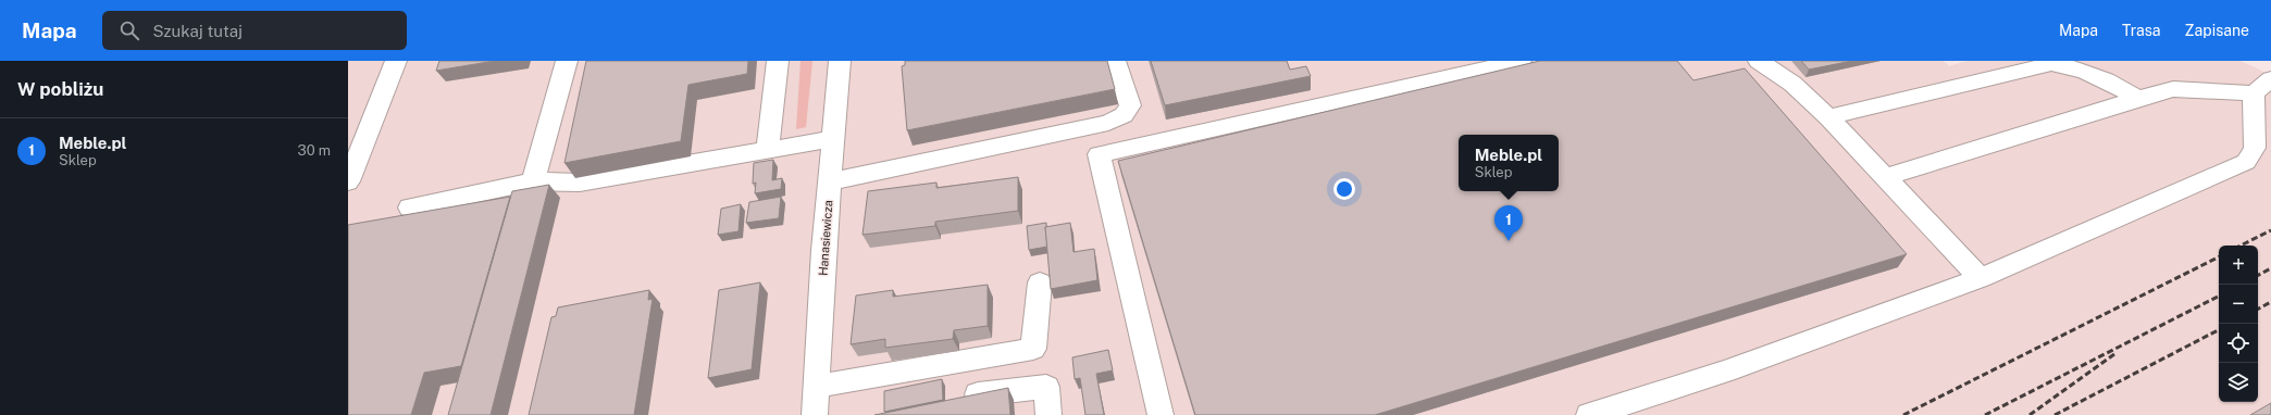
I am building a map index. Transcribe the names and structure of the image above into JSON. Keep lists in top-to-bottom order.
{
  "streets": {
    "street": ["Hanasiewicza"]
  },
  "page": {
    "header": "Mapa",
    "search": "Szukaj tutaj",
    "nav": ["Mapa", "Trasa", "Zapisane"],
    "heading": "W pobliżu",
    "list": [
      {
        "mark": "1",
        "name": "Meble.pl",
        "note": "Sklep",
        "value": "30 m"
      }
    ],
    "popup": ["Meble.pl", "Sklep"],
    "pins": "1",
    "map_buttons": ["+", "−"]
  }
}
